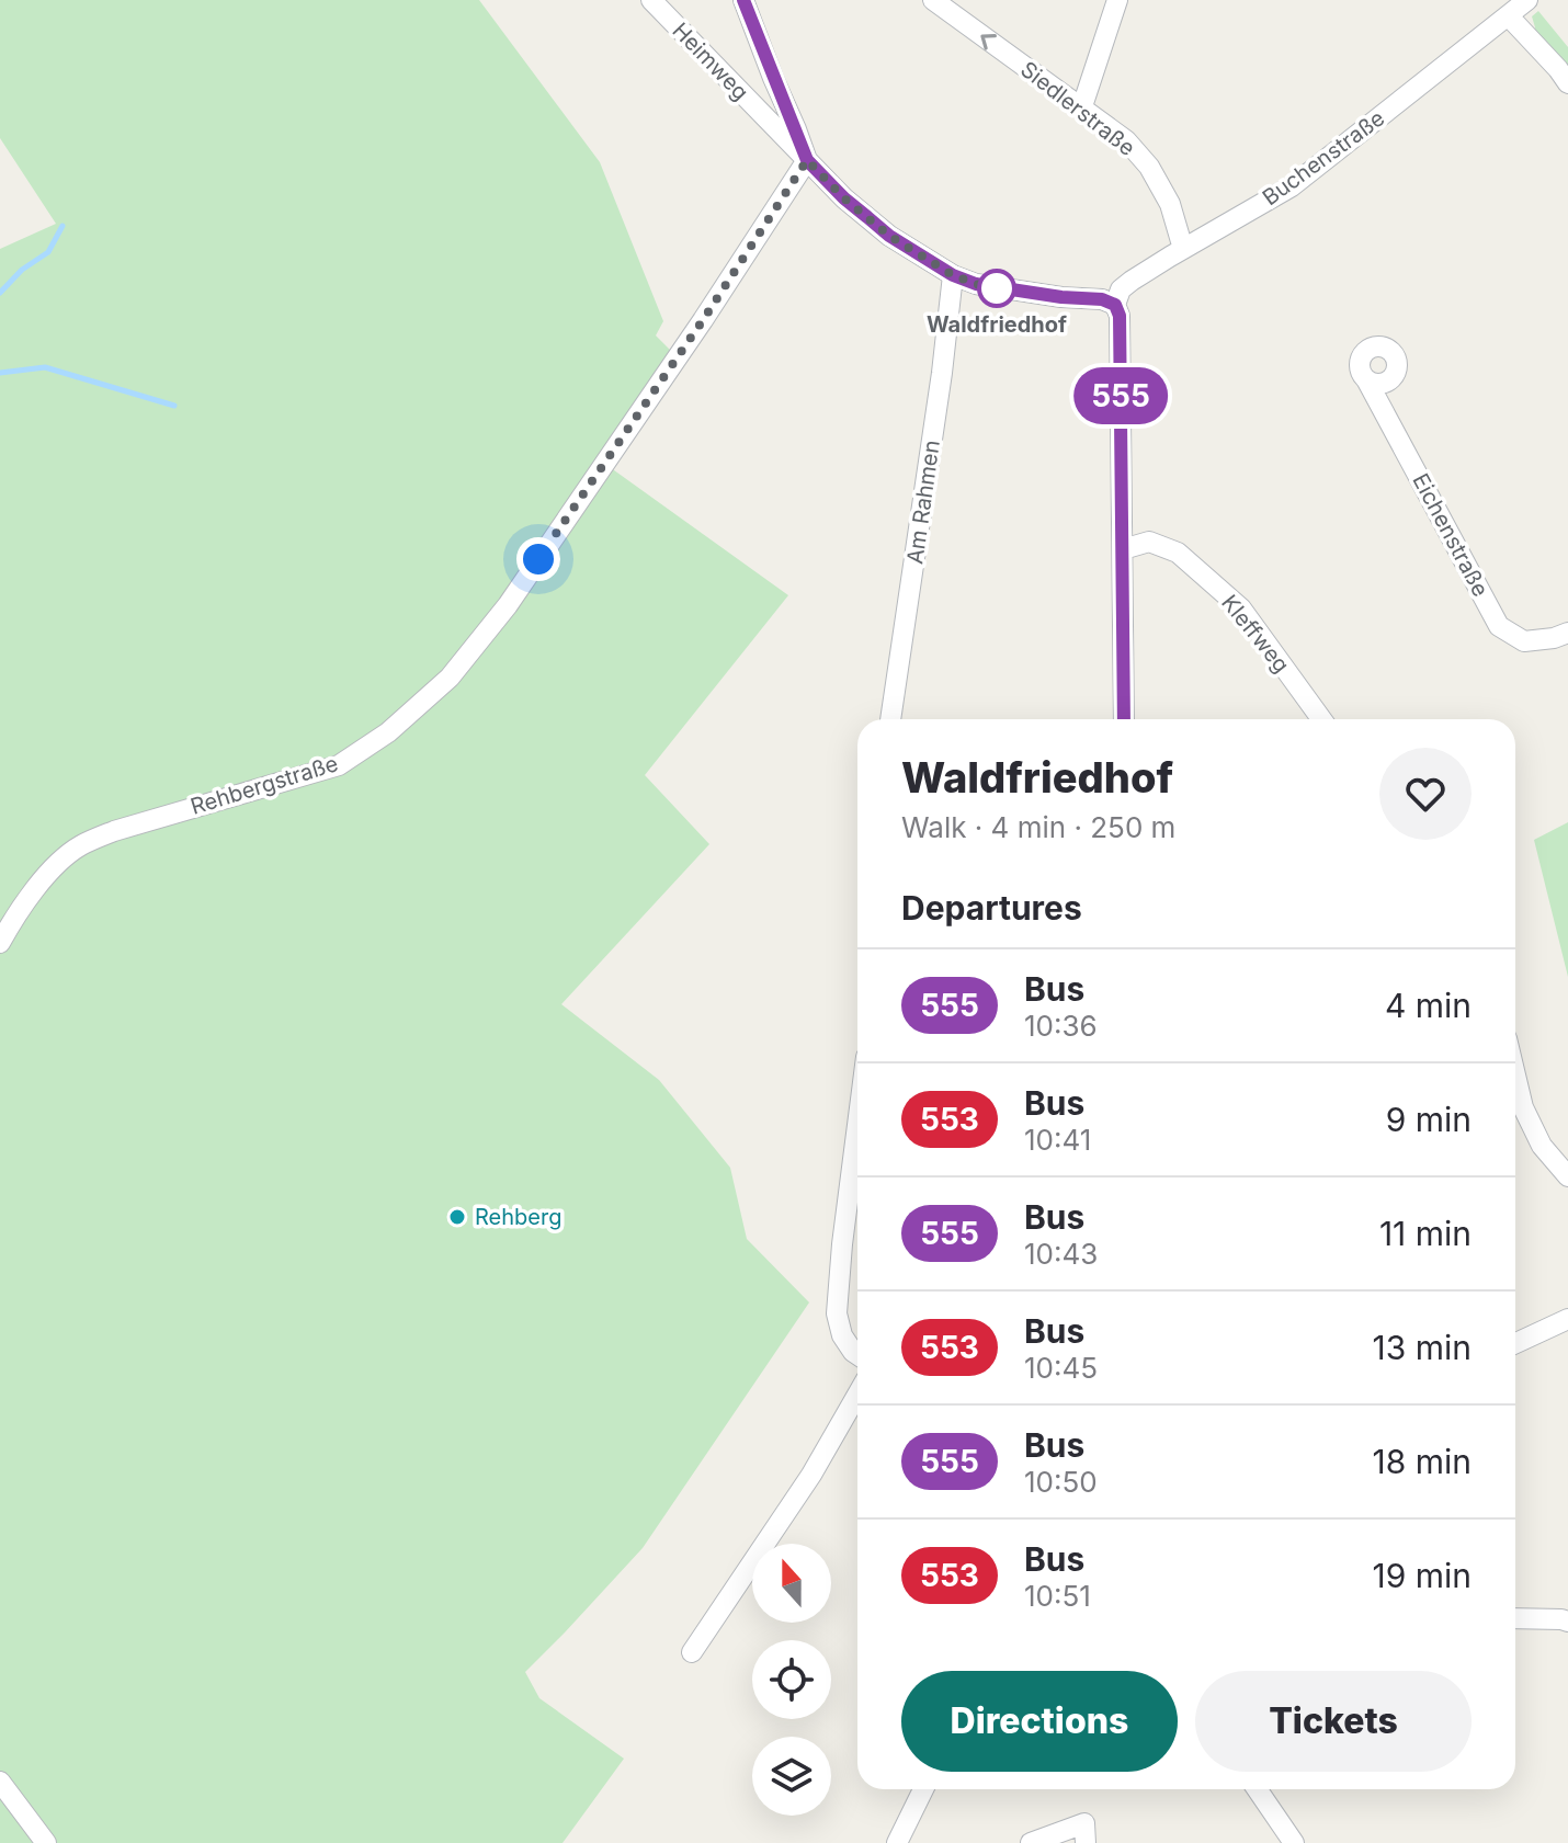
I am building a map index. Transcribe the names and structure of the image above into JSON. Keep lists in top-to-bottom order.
{
  "streets": {
    "street": [
      "Heimweg",
      "Siedlerstraße",
      "Buchenstraße",
      "Am Rahmen",
      "Eichenstraße",
      "Kleffweg",
      "Rehbergstraße"
    ]
  },
  "crossings": [
    ["Heimweg", "Buchenstraße"],
    ["Heimweg", "Am Rahmen"],
    ["Heimweg", "Rehbergstraße"],
    ["Siedlerstraße", "Buchenstraße"]
  ],
  "one_way": ["Siedlerstraße"],
  "places": ["Waldfriedhof", "Rehberg"],
  "lines": ["bus line 555"],
  "north": "top",
  "page": {
    "on_map": "555",
    "heading": [
      ["Waldfriedhof", "Walk · 4 min · 250 m"],
      "Departures"
    ],
    "list": [
      {
        "mark": "555",
        "name": "Bus",
        "note": "10:36",
        "value": "4 min"
      },
      {
        "mark": "553",
        "name": "Bus",
        "note": "10:41",
        "value": "9 min"
      },
      {
        "mark": "555",
        "name": "Bus",
        "note": "10:43",
        "value": "11 min"
      },
      {
        "mark": "553",
        "name": "Bus",
        "note": "10:45",
        "value": "13 min"
      },
      {
        "mark": "555",
        "name": "Bus",
        "note": "10:50",
        "value": "18 min"
      },
      {
        "mark": "553",
        "name": "Bus",
        "note": "10:51",
        "value": "19 min"
      }
    ],
    "buttons": ["Directions", "Tickets"]
  }
}
